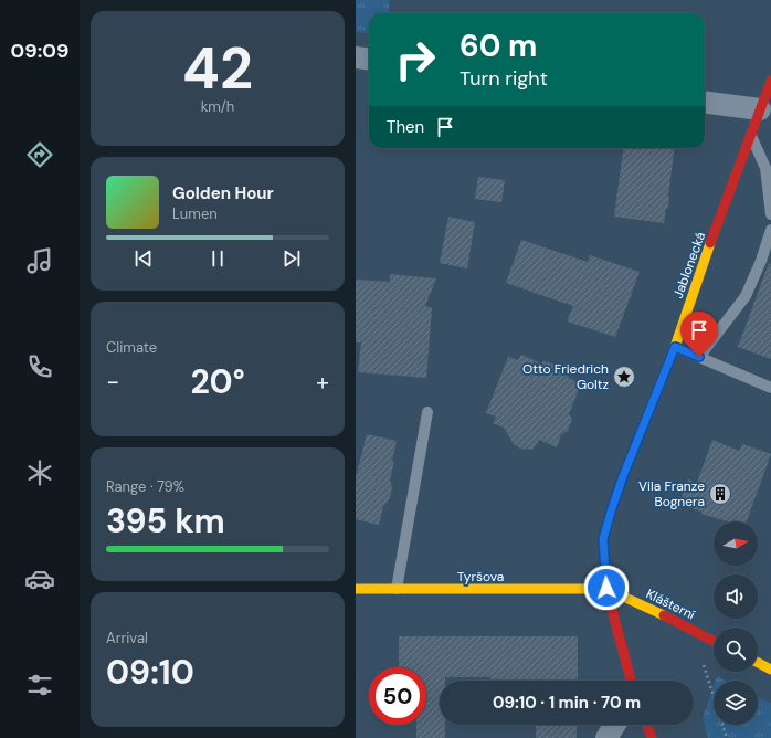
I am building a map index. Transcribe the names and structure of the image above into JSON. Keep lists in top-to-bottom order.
{
  "streets": {
    "main road": ["Jablonecká", "Tyršova", "Klášterní"]
  },
  "crossings": [
    ["Jablonecká", "Tyršova"],
    ["Jablonecká", "Klášterní"],
    ["Tyršova", "Klášterní"]
  ],
  "places": {
    "place": ["Otto Friedrich Goltz"],
    "building": ["Vila Franze Bognera"]
  },
  "north": "right",
  "page": {
    "tabs": "09:09",
    "tile": [
      ["42", "km/h"],
      "Climate",
      ["Range · 79%", "395 km"],
      ["Arrival", "09:10"]
    ],
    "turn": ["60 m", "Turn right"],
    "then": "Then",
    "song": ["Golden Hour", "Lumen"],
    "heat": ["−", "20°", "+"],
    "limit": "50",
    "trip": "09:10 · 1 min · 70 m"
  }
}
